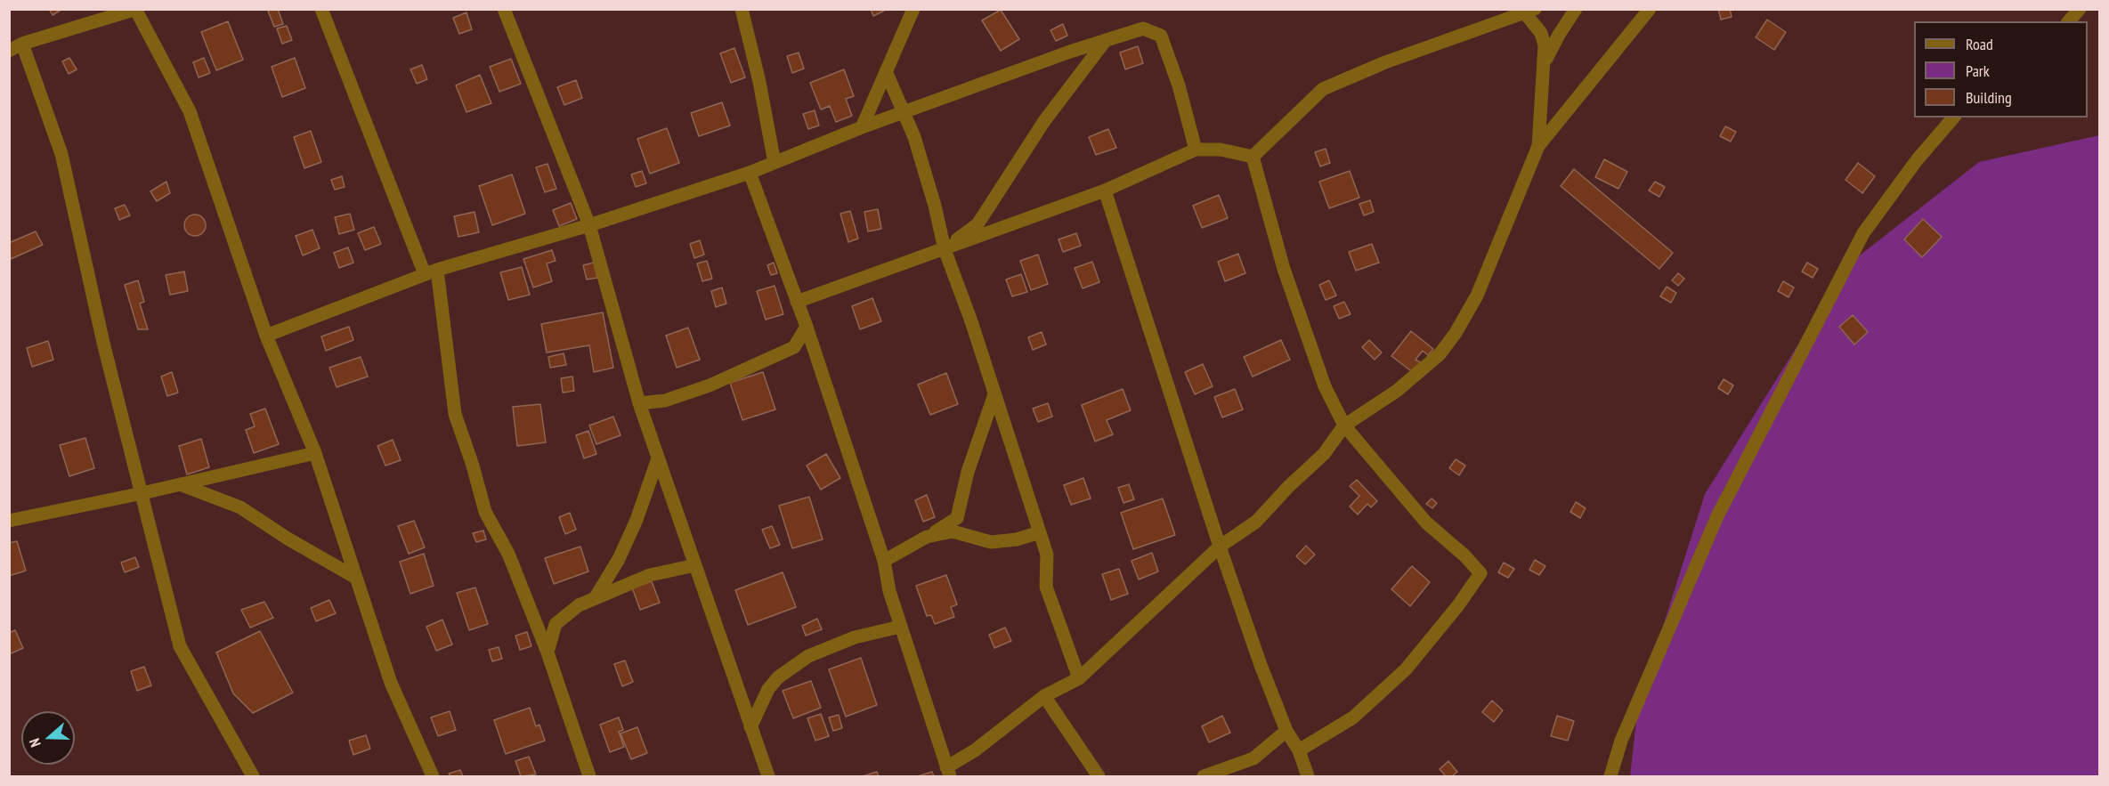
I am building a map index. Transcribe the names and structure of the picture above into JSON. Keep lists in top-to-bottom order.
{
  "legend": ["Road", "Park", "Building"],
  "north": "left"
}
